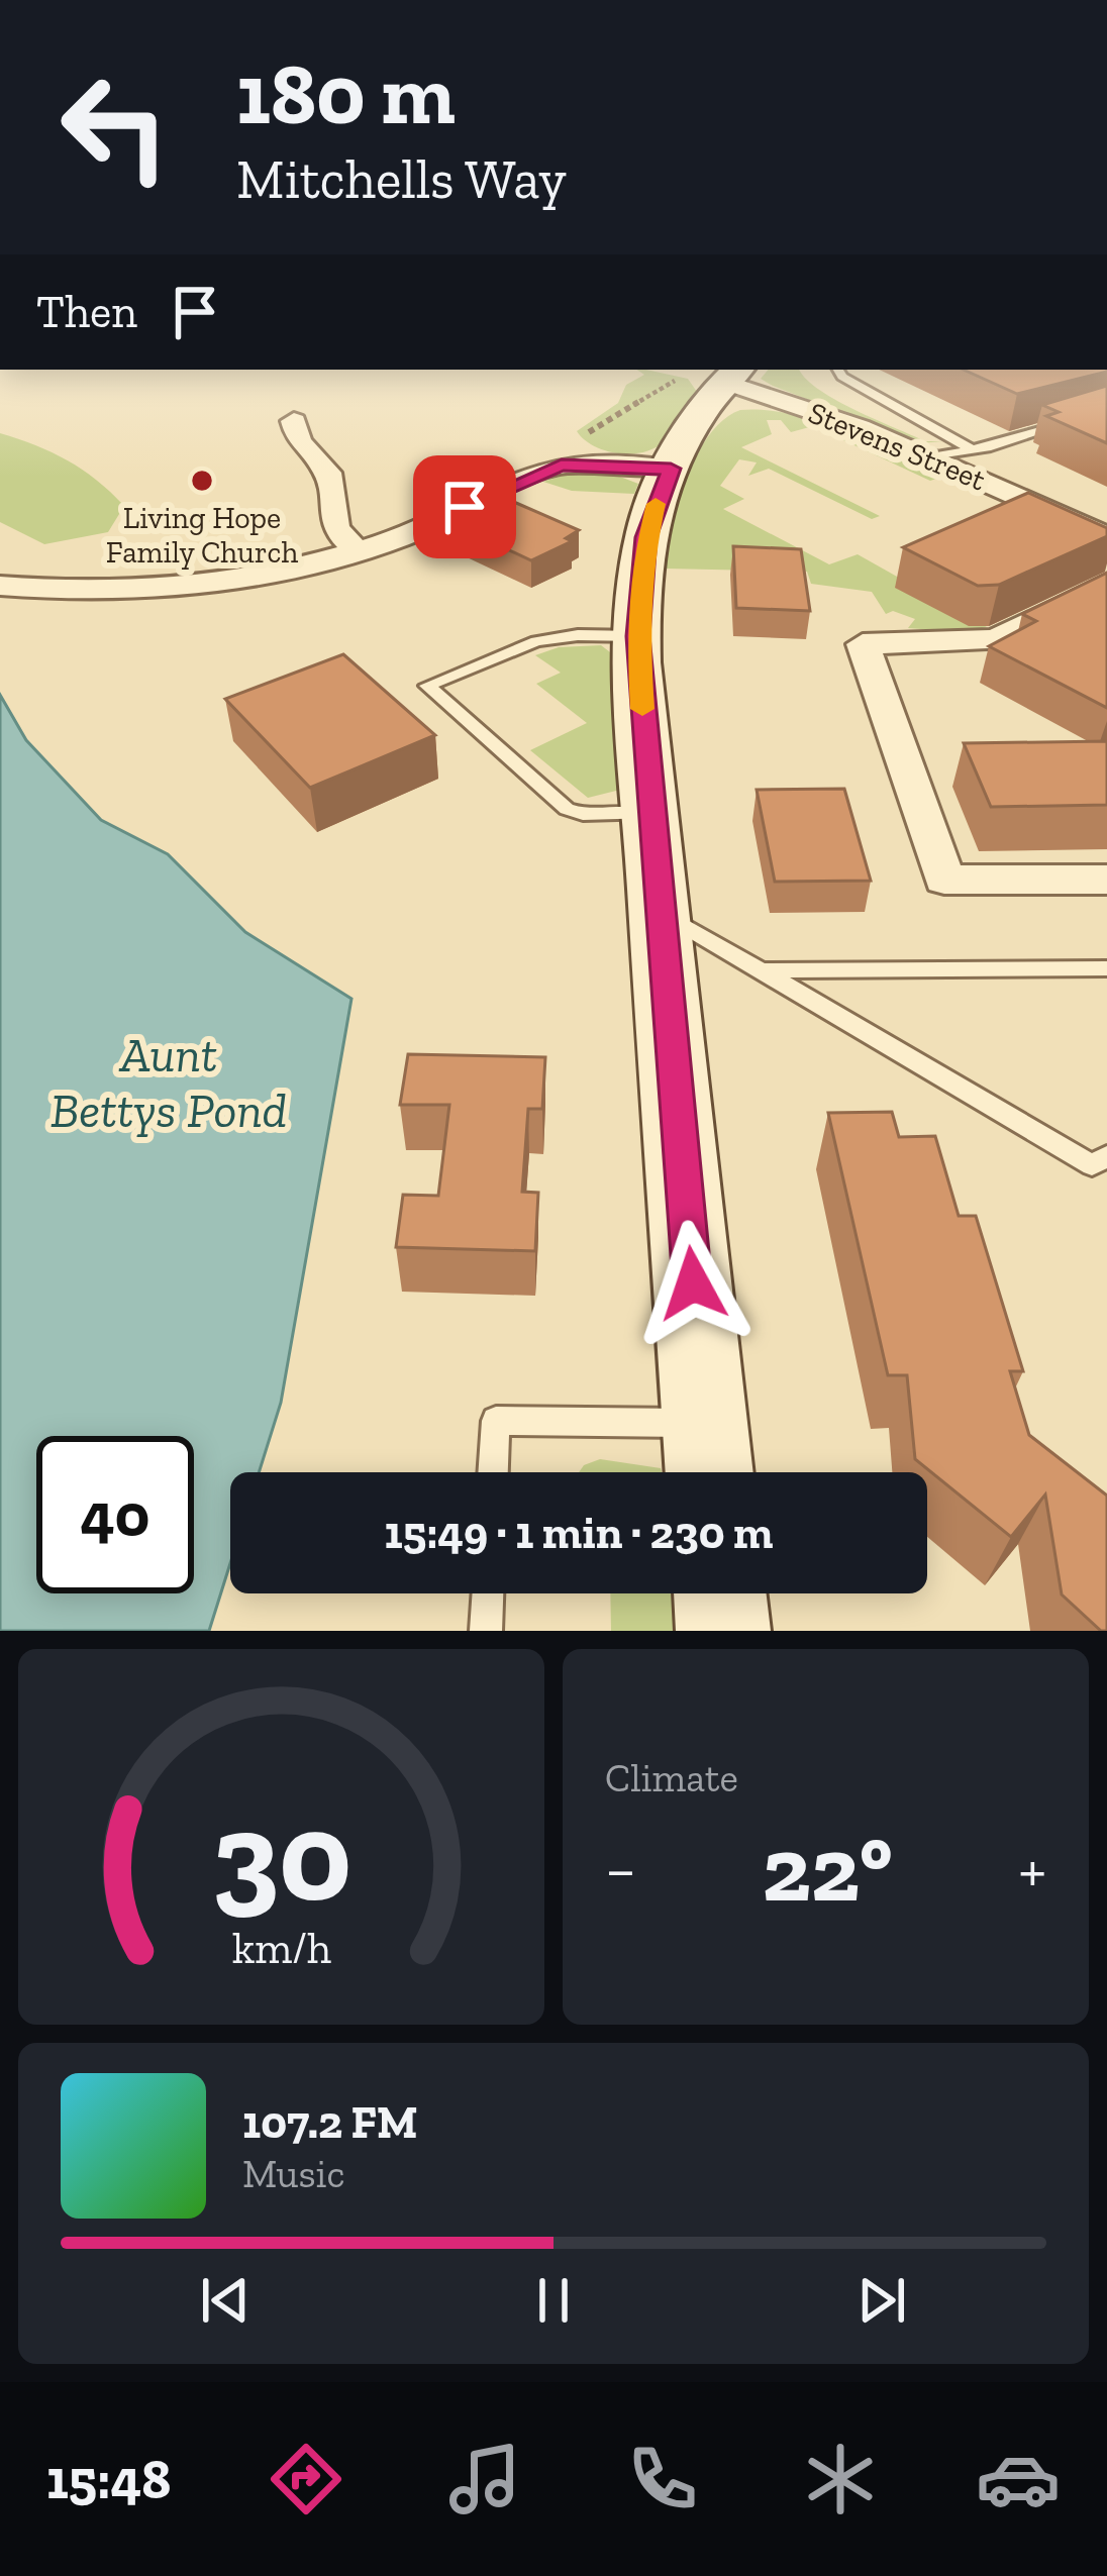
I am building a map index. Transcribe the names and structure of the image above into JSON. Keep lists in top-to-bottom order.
{
  "streets": {
    "street": ["Stevens Street"]
  },
  "water": ["Aunt Bettys Pond"],
  "places": ["Living Hope Family Church"],
  "page": {
    "turn": ["180 m", "Mitchells Way"],
    "then": "Then",
    "limit": "40",
    "trip": "15:49 · 1 min · 230 m",
    "tile": "Climate",
    "heat": ["−", "22°", "+"],
    "song": ["107.2 FM", "Music"],
    "tabs": "15:48",
    "gauge": ["30", "km/h"]
  }
}
